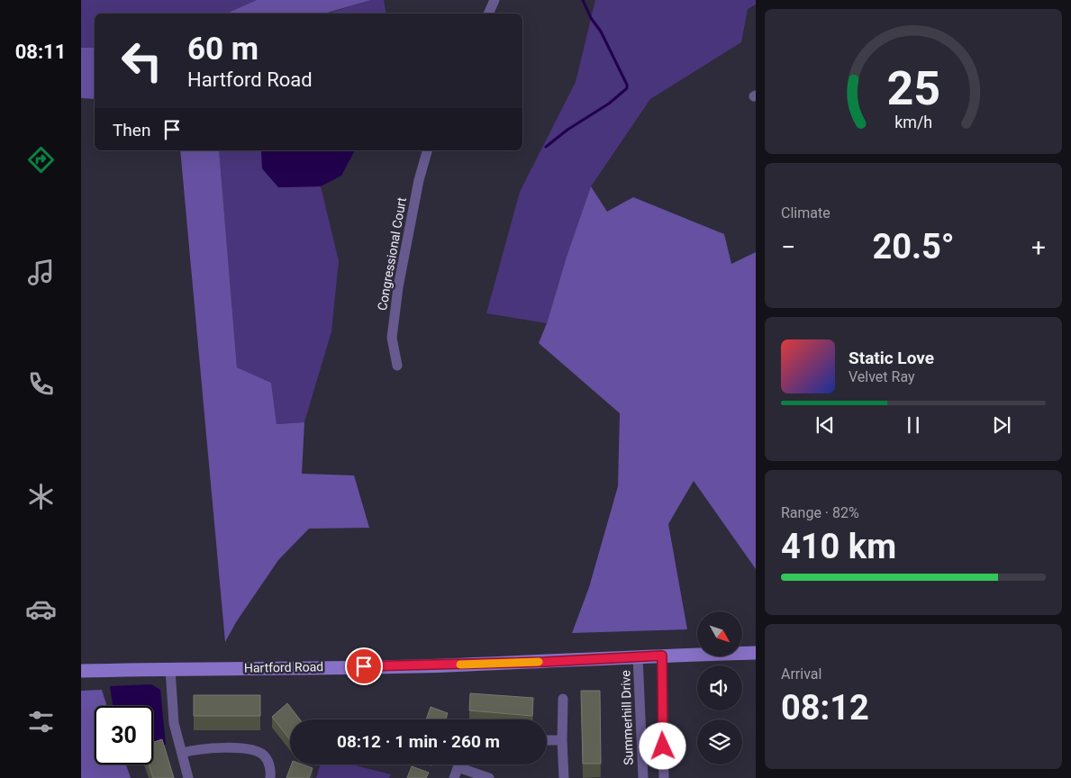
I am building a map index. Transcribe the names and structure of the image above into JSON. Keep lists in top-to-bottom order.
{
  "streets": {
    "main road": ["Hartford Road"],
    "street": ["Congressional Court", "Summerhill Drive"]
  },
  "crossings": [
    ["Hartford Road", "Summerhill Drive"]
  ],
  "north": "bottom right",
  "page": {
    "tabs": "08:11",
    "turn": ["60 m", "Hartford Road"],
    "then": "Then",
    "tile": [
      "Climate",
      ["Range · 82%", "410 km"],
      ["Arrival", "08:12"]
    ],
    "heat": ["−", "20.5°", "+"],
    "song": ["Static Love", "Velvet Ray"],
    "limit": "30",
    "trip": "08:12 · 1 min · 260 m",
    "gauge": ["25", "km/h"]
  }
}
